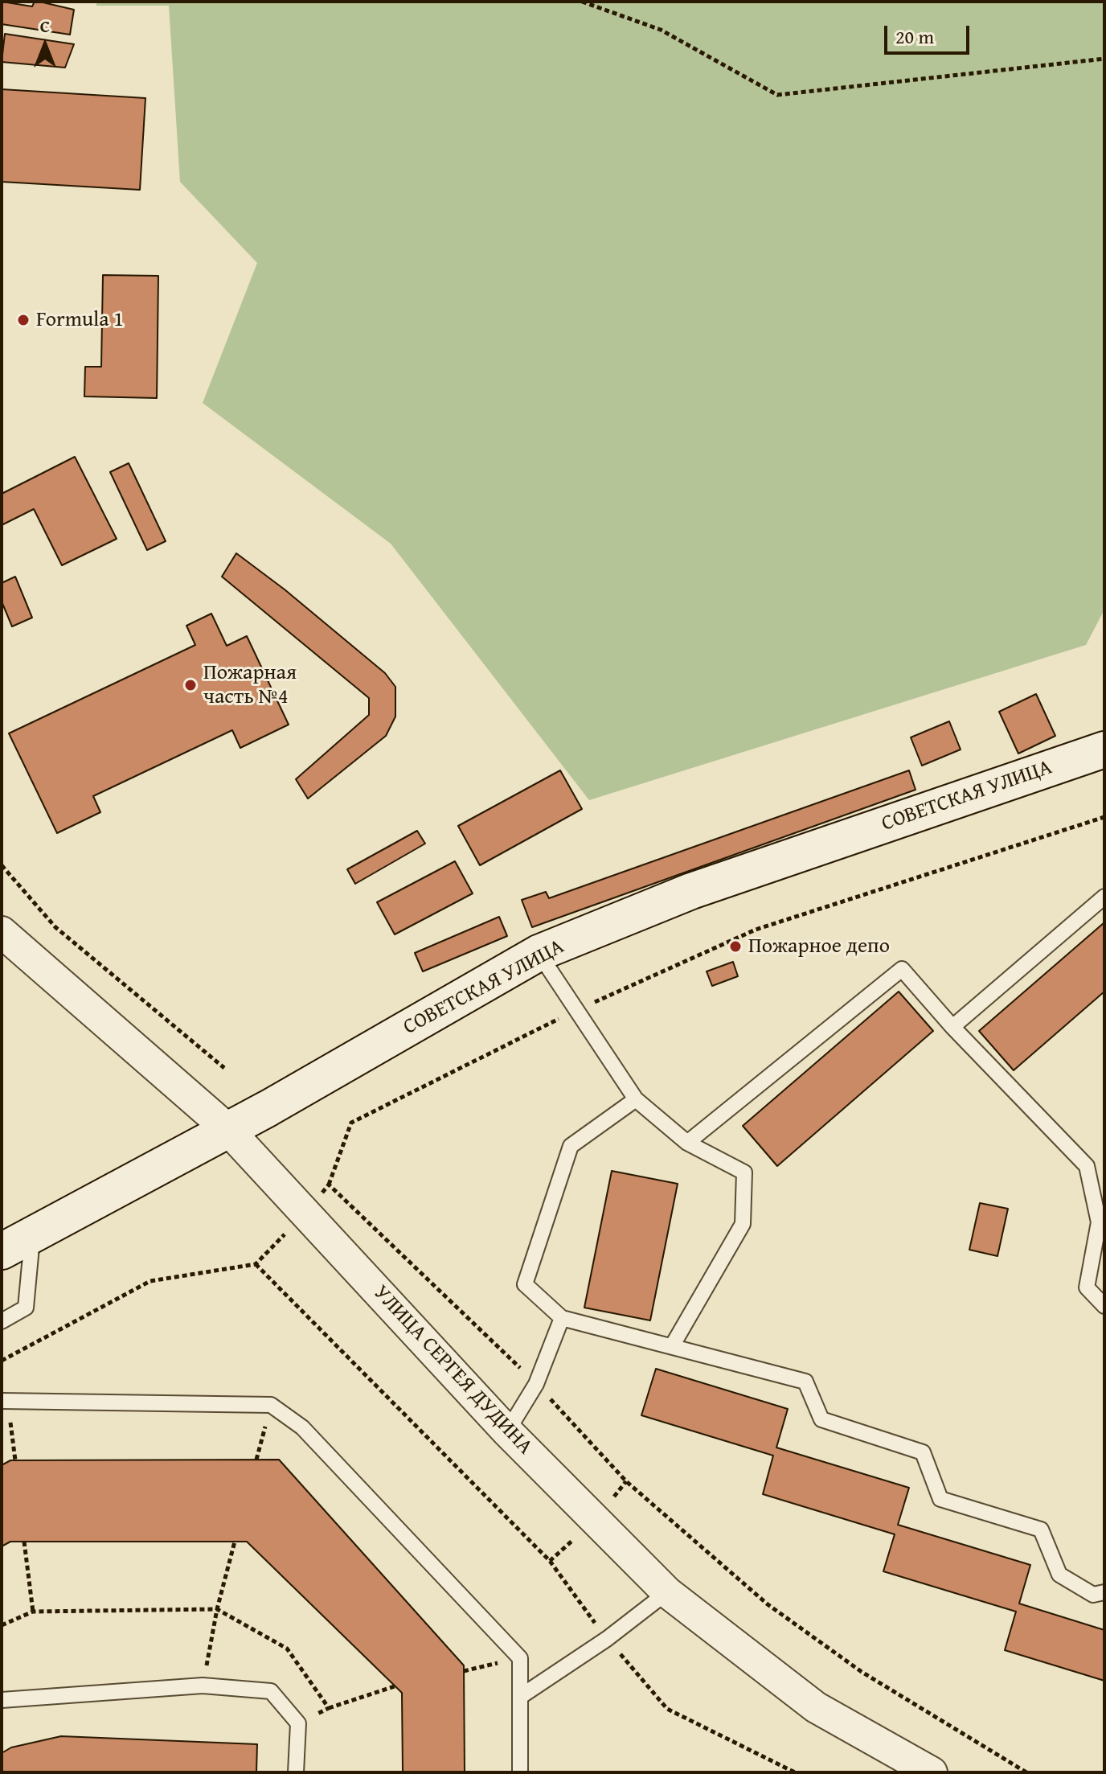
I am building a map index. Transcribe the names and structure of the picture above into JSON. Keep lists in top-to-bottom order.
{
  "streets": {
    "street": ["СОВЕТСКАЯ УЛИЦА", "УЛИЦА СЕРГЕЯ ДУДИНА"]
  },
  "crossings": [
    ["СОВЕТСКАЯ УЛИЦА", "УЛИЦА СЕРГЕЯ ДУДИНА"]
  ],
  "places": ["Formula 1", "Пожарная часть №4", "Пожарное депо"],
  "scale_bar": "20 m",
  "north": "top"
}
